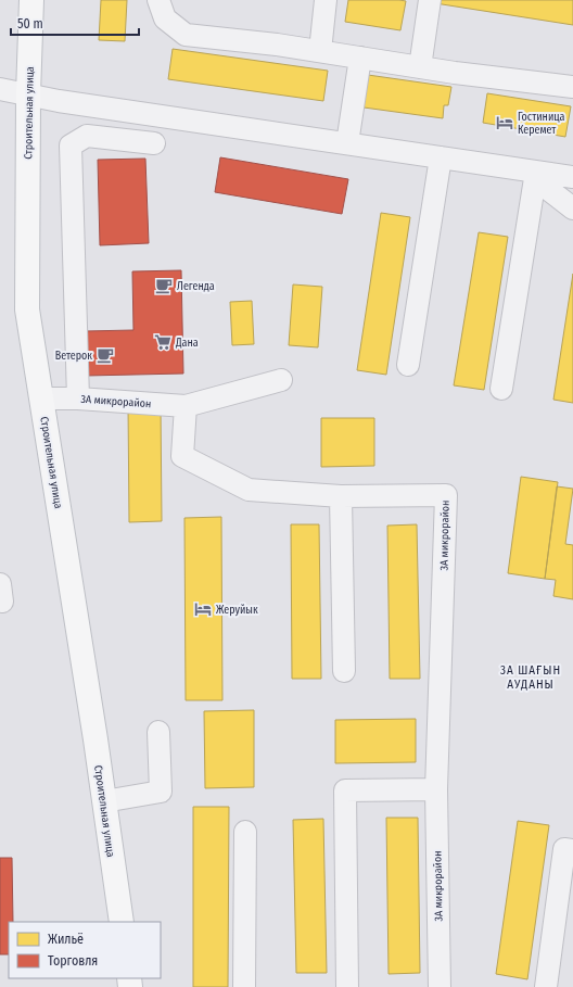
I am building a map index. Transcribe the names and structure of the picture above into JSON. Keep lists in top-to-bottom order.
{
  "streets": {
    "main road": ["Строительная улица"],
    "street": ["3А микрорайон"]
  },
  "crossings": [
    ["Строительная улица", "3А микрорайон"]
  ],
  "districts": ["3А ШАҒЫН АУДАНЫ"],
  "places": {
    "hotel": ["Гостиница Керемет", "Жеруйык"],
    "cafe": ["Легенда", "Ветерок"],
    "supermarket": ["Дана"]
  },
  "legend": ["Жильё", "Торговля"],
  "scale_bar": "50 m"
}
